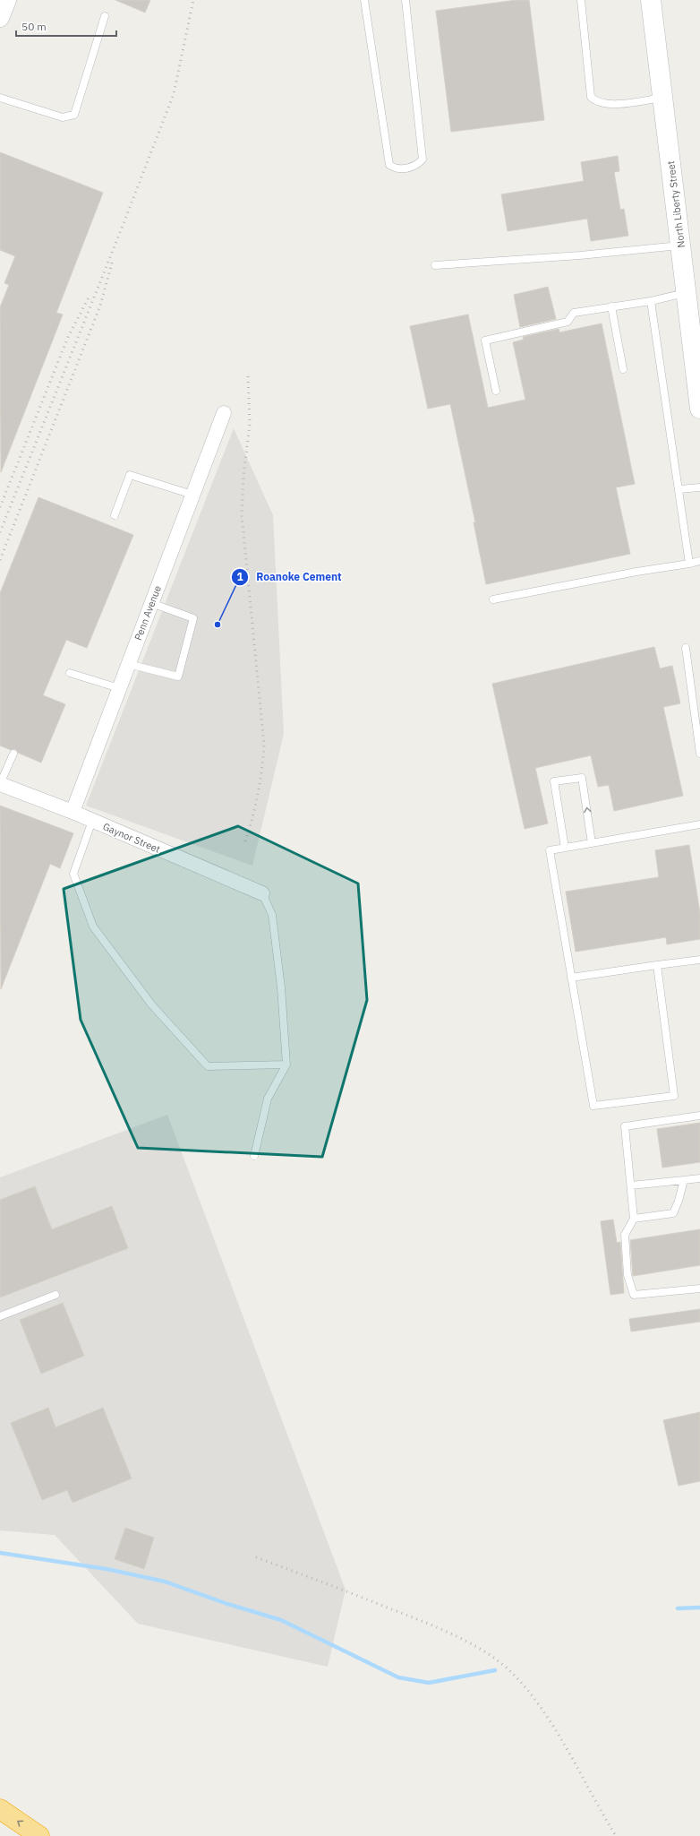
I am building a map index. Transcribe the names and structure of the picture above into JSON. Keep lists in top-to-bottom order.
{
  "streets": {
    "main road": ["North Liberty Street"],
    "street": ["Penn Avenue", "Gaynor Street"]
  },
  "crossings": [
    ["Penn Avenue", "Gaynor Street"]
  ],
  "places": ["Roanoke Cement"],
  "scale_bar": "50 m"
}
